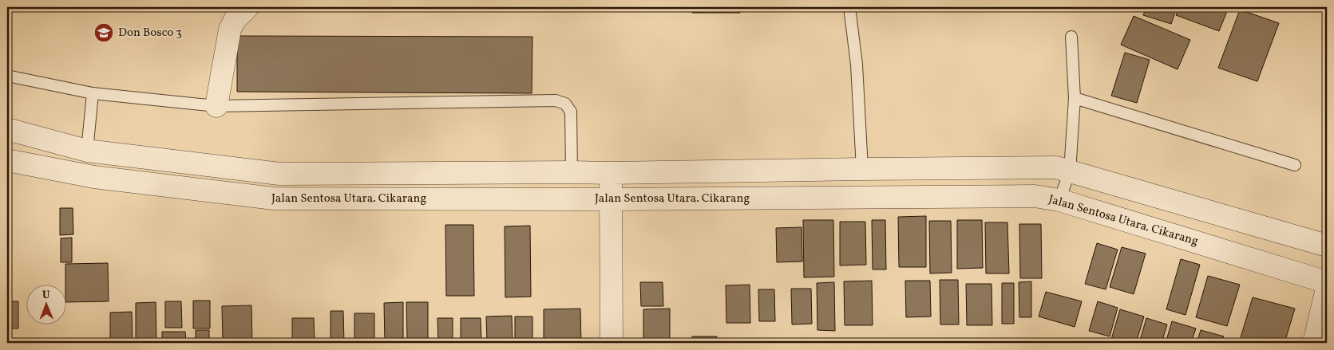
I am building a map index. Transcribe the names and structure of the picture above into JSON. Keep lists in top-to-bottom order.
{
  "streets": {
    "street": ["Jalan Sentosa Utara. Cikarang"]
  },
  "places": {
    "school or university": ["Don Bosco 3"]
  },
  "north": "top"
}
